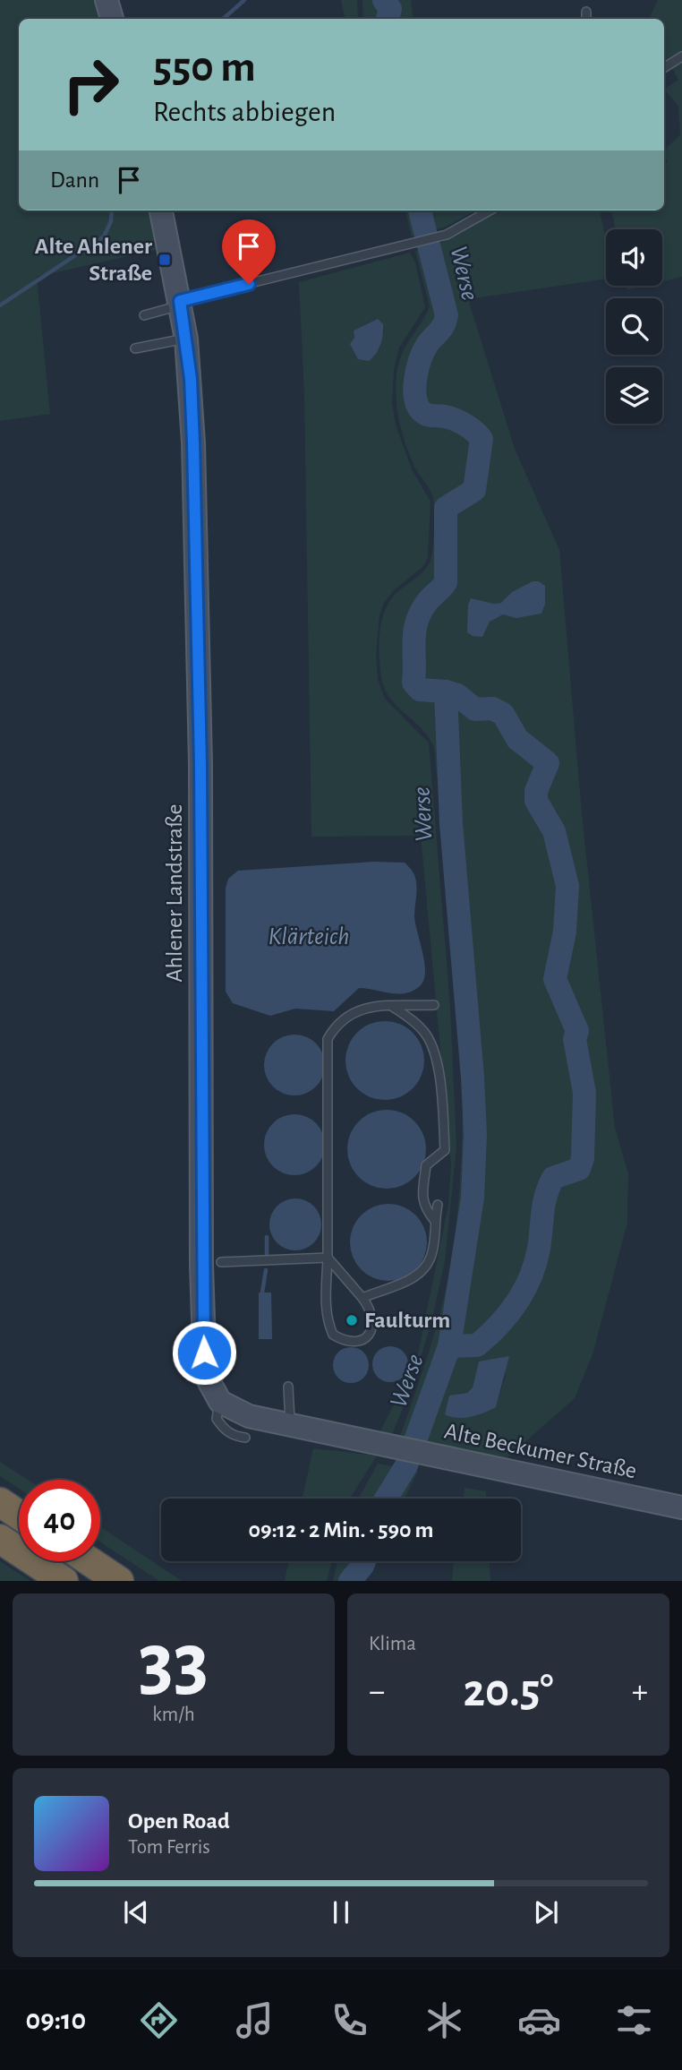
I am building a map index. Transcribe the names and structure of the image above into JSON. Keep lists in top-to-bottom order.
{
  "streets": {
    "street": ["Ahlener Landstraße", "Alte Beckumer Straße"]
  },
  "water": ["Werse", "Klärteich"],
  "places": {
    "transit": ["Alte Ahlener Straße"],
    "other": ["Faulturm"]
  },
  "page": {
    "turn": ["550 m", "Rechts abbiegen"],
    "then": "Dann",
    "limit": "40",
    "trip": "09:12 · 2 Min. · 590 m",
    "tile": [
      ["33", "km/h"],
      "Klima"
    ],
    "heat": ["−", "20.5°", "+"],
    "song": ["Open Road", "Tom Ferris"],
    "tabs": "09:10"
  }
}
